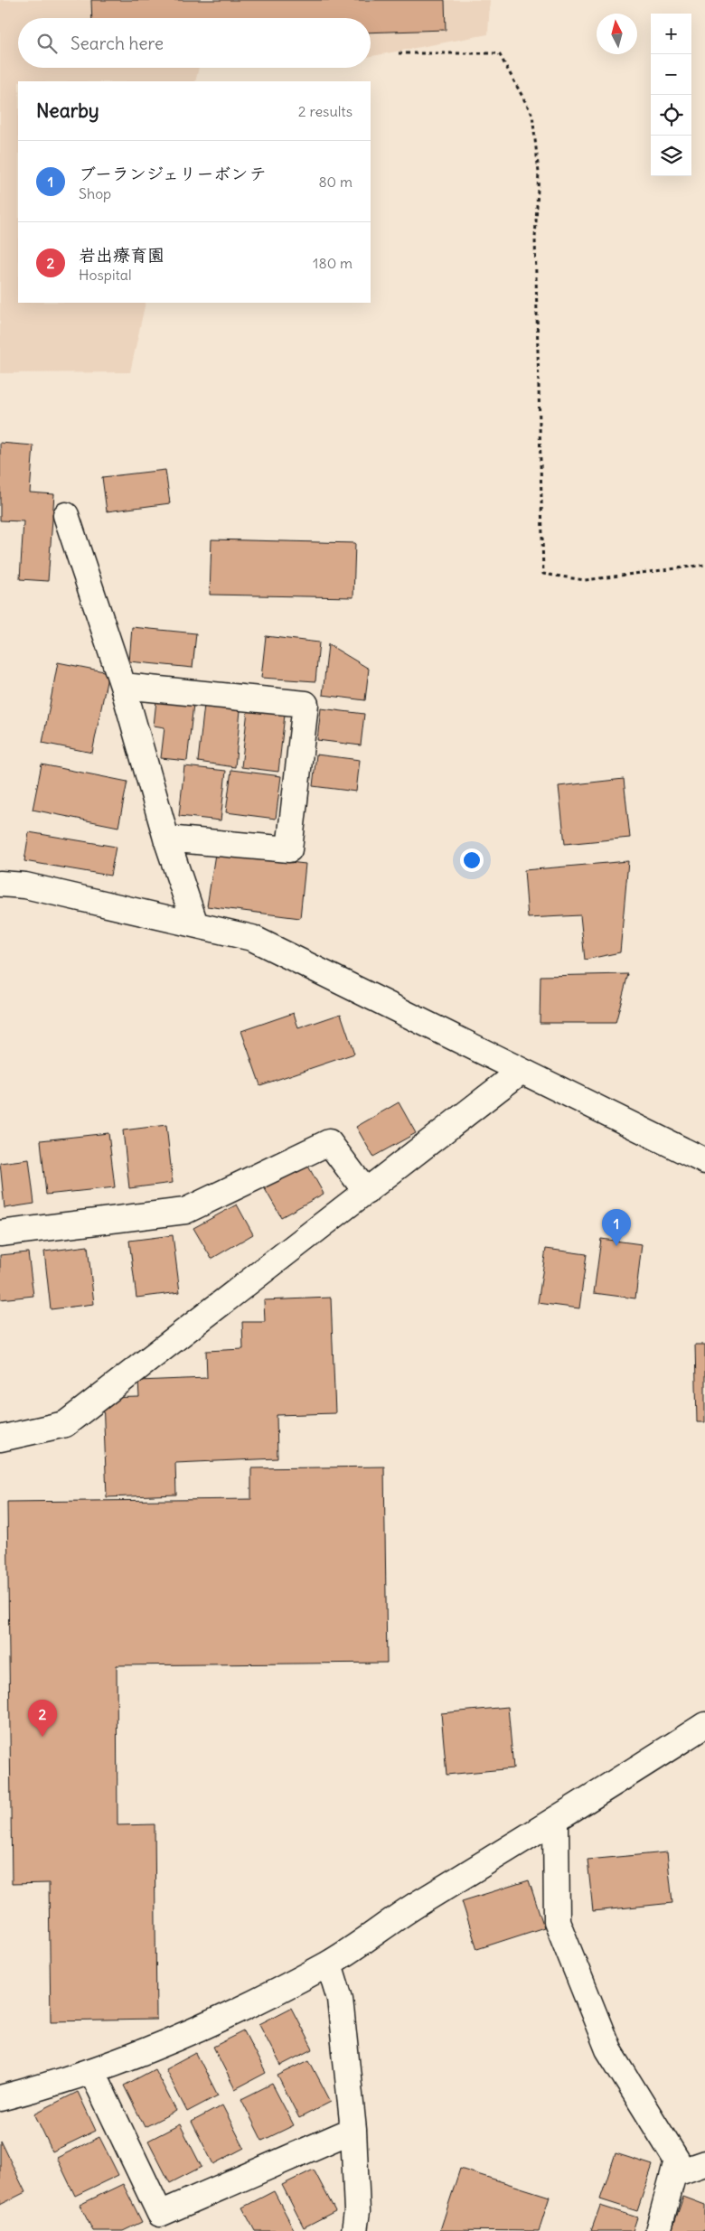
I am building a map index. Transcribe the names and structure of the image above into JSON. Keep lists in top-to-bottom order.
{
  "north": "top",
  "page": {
    "map_buttons": ["+", "−"],
    "search": "Search here",
    "heading": ["Nearby", "2 results"],
    "list": [
      {
        "mark": "1",
        "name": "ブーランジェリーボンテ",
        "note": "Shop",
        "value": "80 m"
      },
      {
        "mark": "2",
        "name": "岩出療育園",
        "note": "Hospital",
        "value": "180 m"
      }
    ],
    "pins": ["1", "2"]
  }
}
